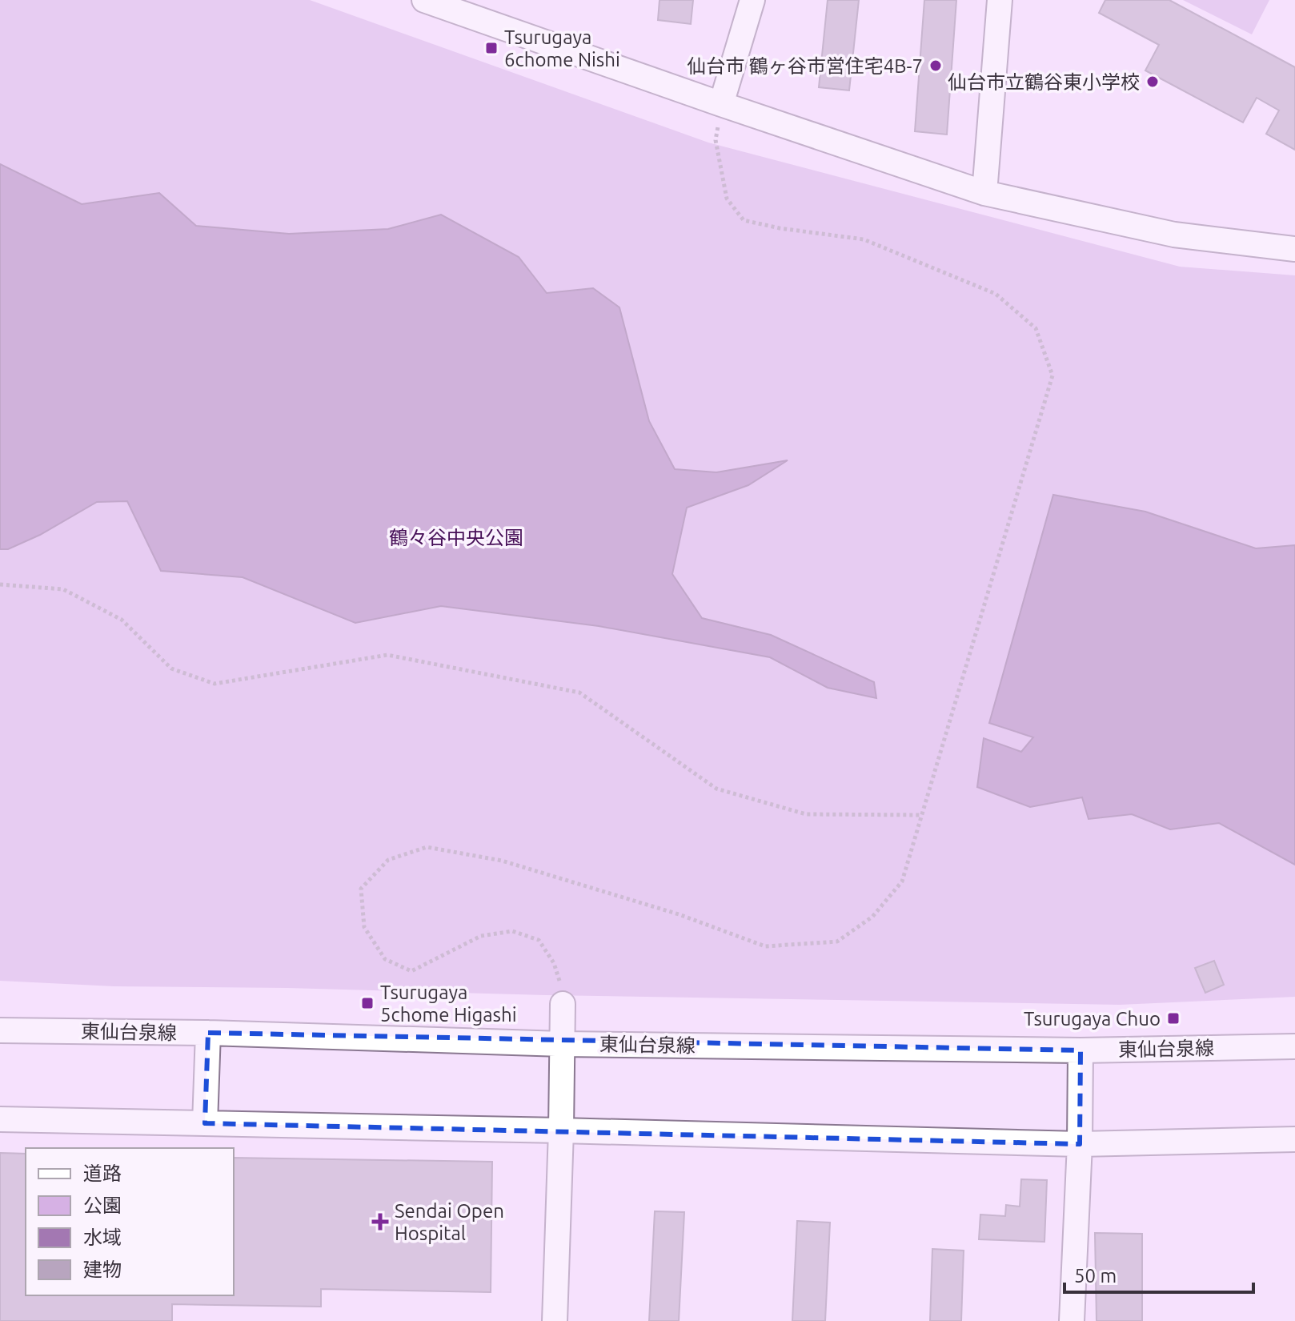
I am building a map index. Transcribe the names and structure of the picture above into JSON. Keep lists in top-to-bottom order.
{
  "streets": {
    "street": ["東仙台泉線"]
  },
  "parks": ["鶴々谷中央公園"],
  "places": {
    "transit": ["Tsurugaya 6chome Nishi", "Tsurugaya 5chome Higashi", "Tsurugaya Chuo"],
    "other": ["仙台市 鶴ヶ谷市営住宅4B-7", "仙台市立鶴谷東小学校"],
    "health": ["Sendai Open Hospital"]
  },
  "legend": [
    "道路",
    "公園",
    "水域",
    "建物"
  ],
  "scale_bar": "50 m"
}
